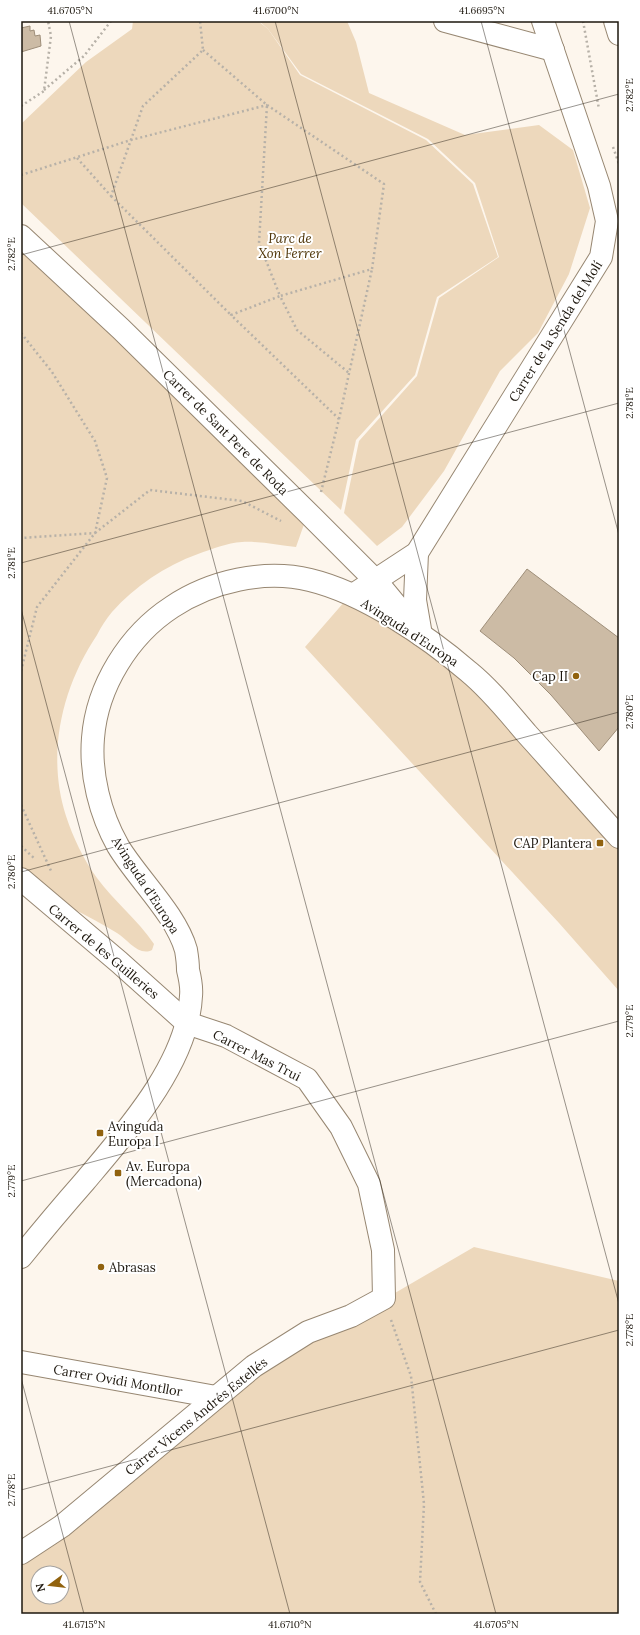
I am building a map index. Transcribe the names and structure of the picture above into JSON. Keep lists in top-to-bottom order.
{
  "streets": {
    "street": [
      "Carrer de la Senda del Molí",
      "Carrer de Sant Pere de Roda",
      "Avinguda d'Europa",
      "Carrer de les Guilleries",
      "Carrer Mas Trui",
      "Carrer Ovidi Montllor",
      "Carrer Vicens Andrés Estellés"
    ]
  },
  "crossings": [
    ["Carrer de la Senda del Molí", "Carrer de Sant Pere de Roda"],
    ["Carrer de la Senda del Molí", "Avinguda d'Europa"],
    ["Carrer de Sant Pere de Roda", "Avinguda d'Europa"],
    ["Avinguda d'Europa", "Carrer de les Guilleries"],
    ["Avinguda d'Europa", "Carrer Mas Trui"],
    ["Carrer de les Guilleries", "Carrer Mas Trui"],
    ["Carrer Mas Trui", "Carrer Vicens Andrés Estellés"],
    ["Carrer Ovidi Montllor", "Carrer Vicens Andrés Estellés"]
  ],
  "parks": ["Parc de Xon Ferrer"],
  "places": {
    "other": ["Cap II", "Abrasas"],
    "transit": ["CAP Plantera", "Avinguda Europa I", "Av. Europa (Mercadona)"]
  },
  "north": "left",
  "coordinates": [
    "41.6705°N",
    "41.6700°N",
    "41.6695°N",
    "2.782°E",
    "2.781°E",
    "2.780°E",
    "2.779°E",
    "2.778°E",
    "41.6715°N",
    "41.6710°N"
  ]
}
